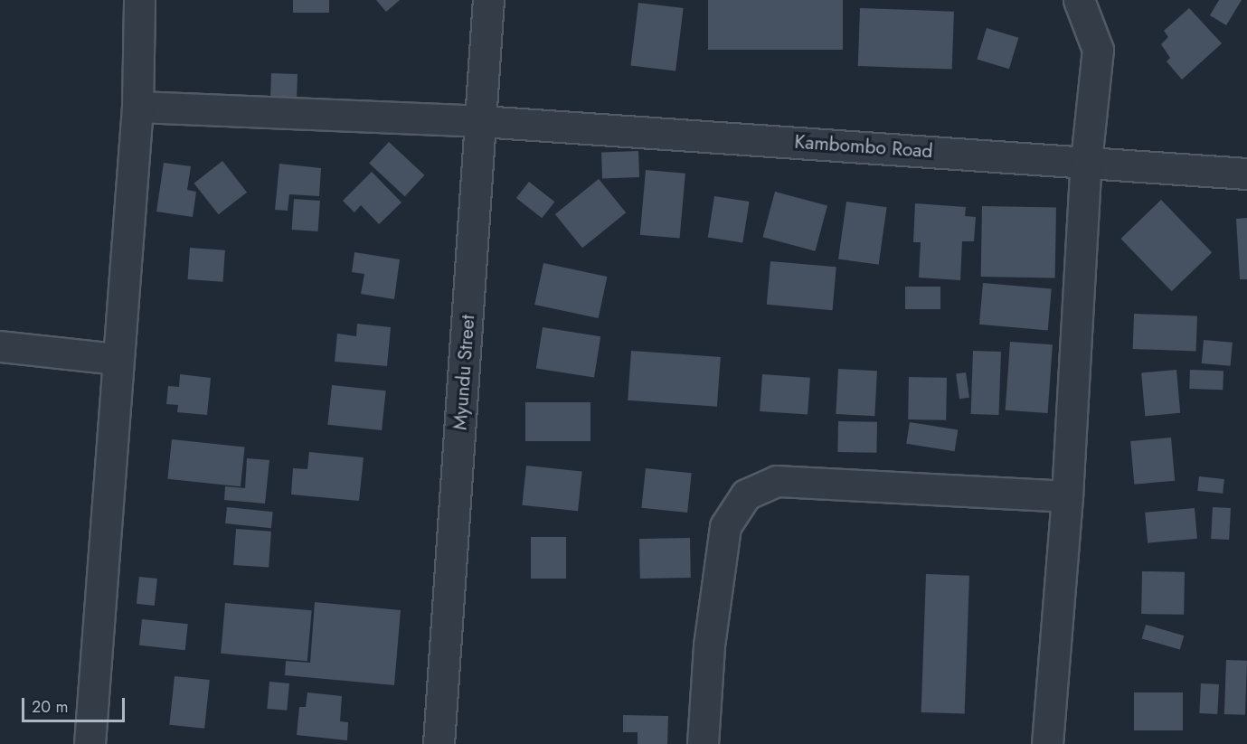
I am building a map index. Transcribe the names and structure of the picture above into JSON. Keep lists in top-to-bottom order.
{
  "streets": {
    "street": ["Kambombo Road", "Myundu Street"]
  },
  "crossings": [
    ["Kambombo Road", "Myundu Street"]
  ],
  "scale_bar": "20 m"
}
